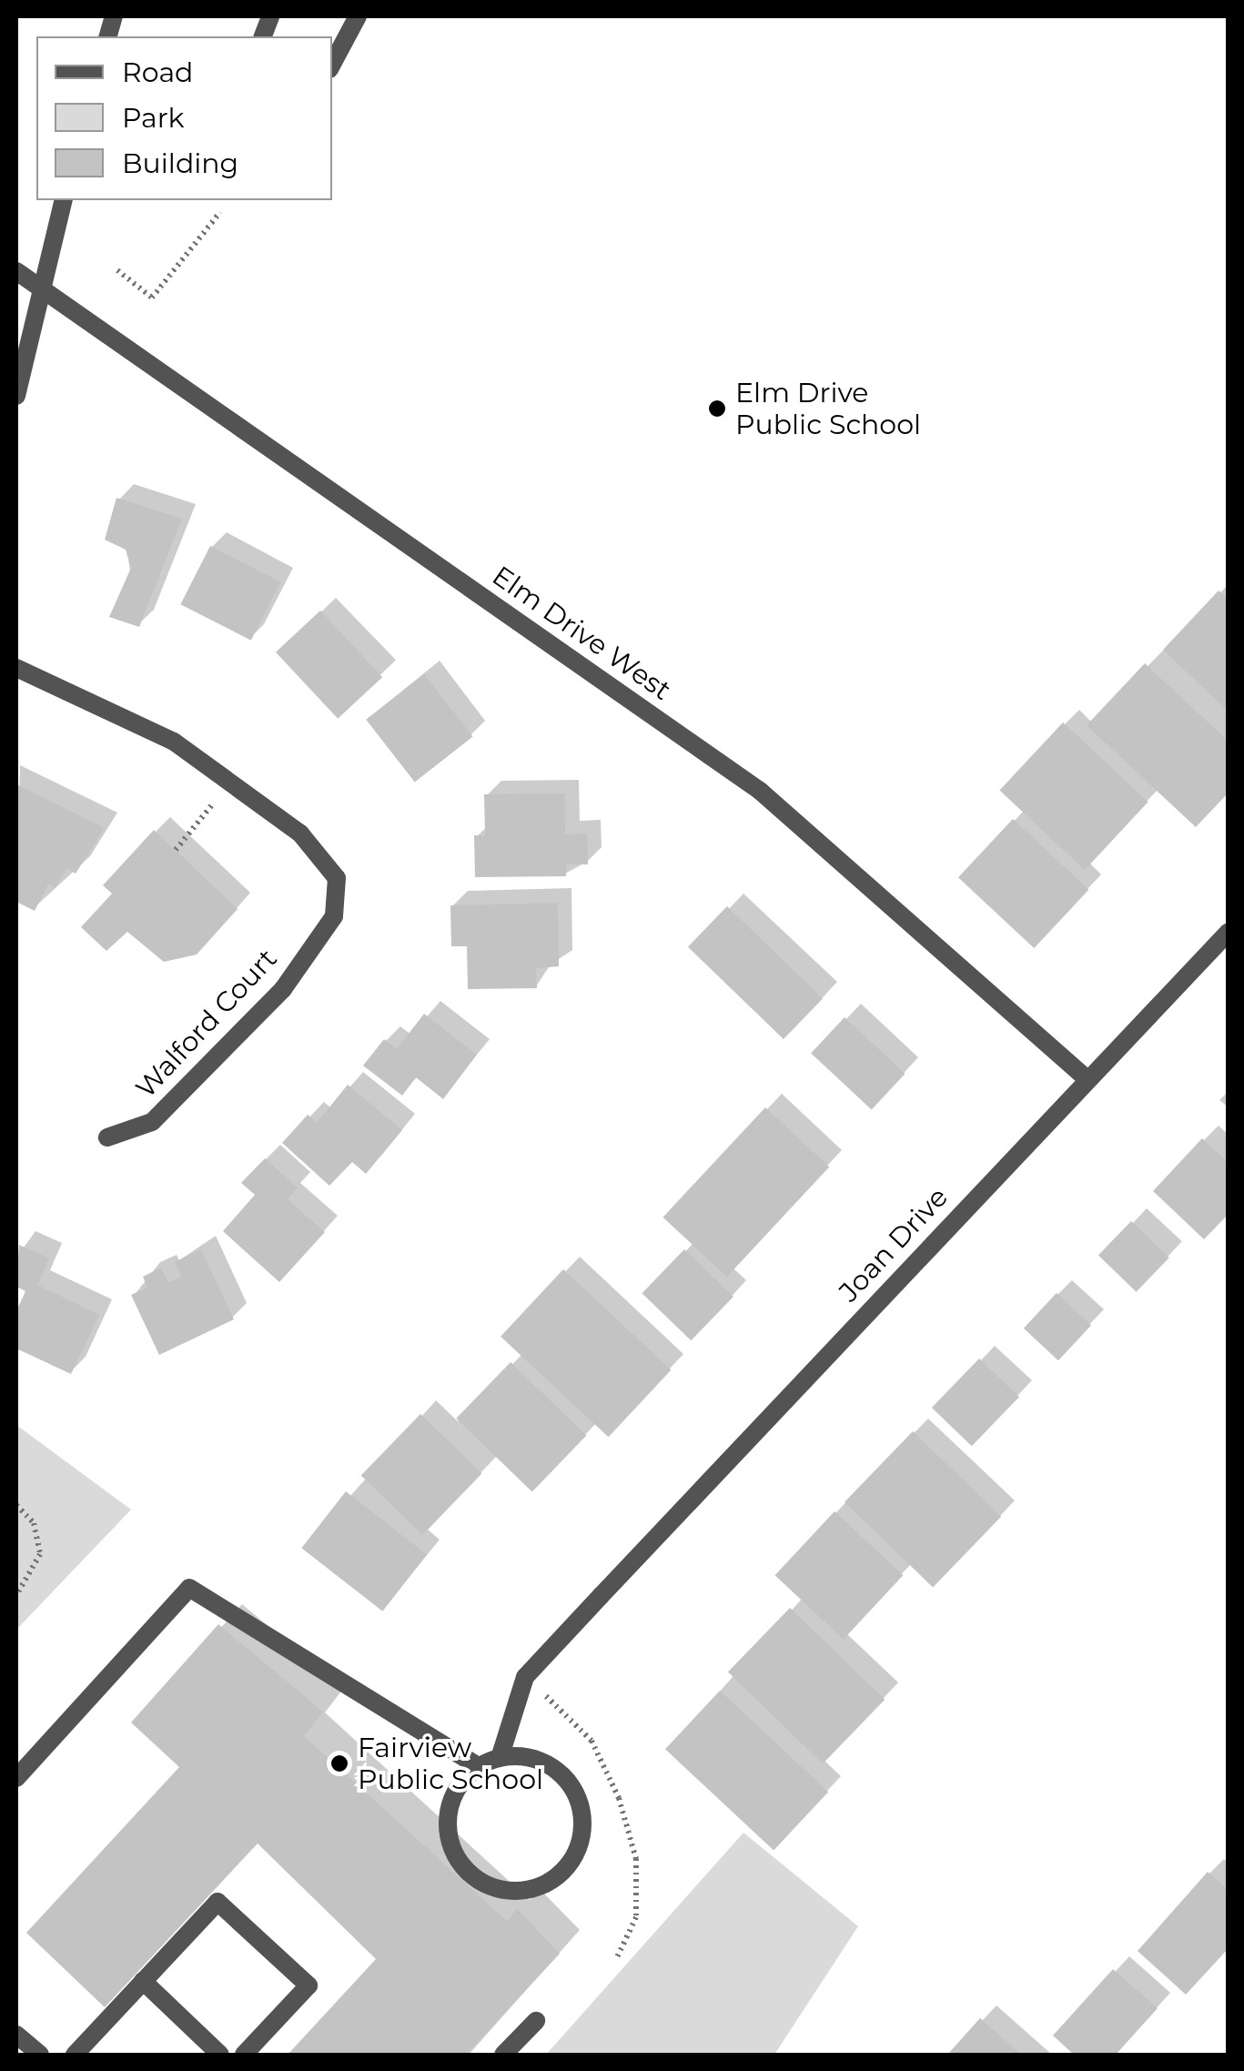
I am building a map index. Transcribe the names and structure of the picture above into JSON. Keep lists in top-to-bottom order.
{
  "streets": {
    "street": ["Elm Drive West", "Walford Court", "Joan Drive"]
  },
  "crossings": [
    ["Elm Drive West", "Joan Drive"]
  ],
  "places": ["Elm Drive Public School", "Fairview Public School"],
  "legend": ["Road", "Park", "Building"]
}
